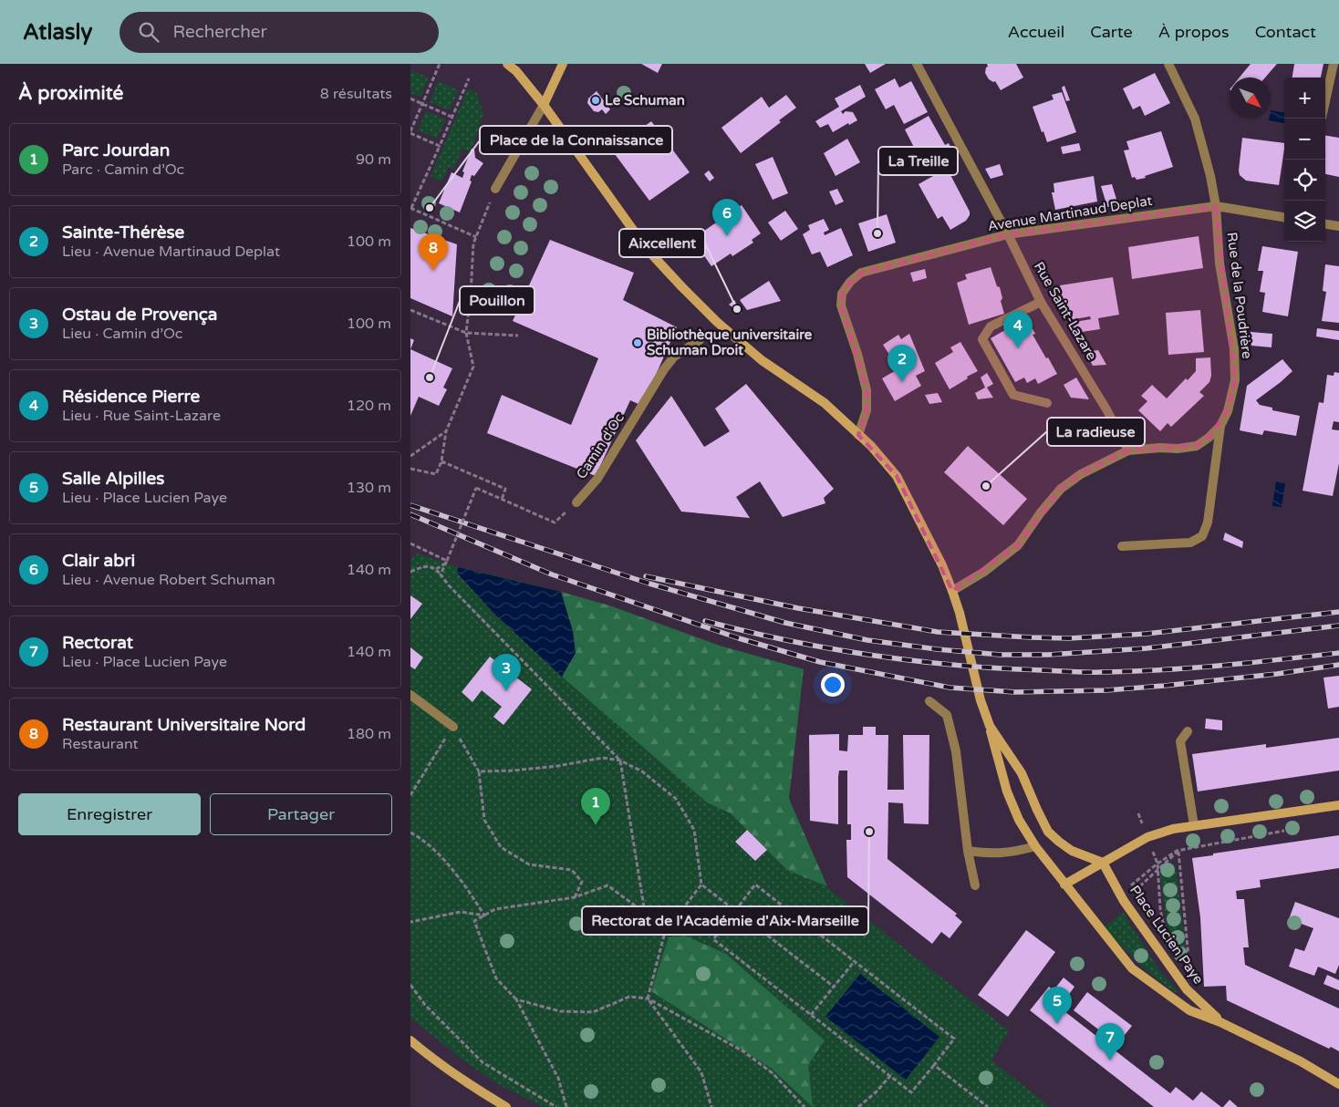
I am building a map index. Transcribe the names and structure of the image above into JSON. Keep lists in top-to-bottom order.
{
  "streets": {
    "street": [
      "Avenue Martinaud Deplat",
      "Rue de la Poudrière",
      "Rue Saint-Lazare",
      "Camin d’Oc",
      "Place Lucien Paye"
    ]
  },
  "crossings": [
    ["Avenue Martinaud Deplat", "Rue de la Poudrière"],
    ["Avenue Martinaud Deplat", "Rue Saint-Lazare"],
    ["Rue de la Poudrière", "Rue Saint-Lazare"]
  ],
  "places": [
    "Le Schuman",
    "Place de la Connaissance",
    "La Treille",
    "Aixcellent",
    "Bibliothèque universitaire Schuman Droit",
    "Pouillon",
    "La radieuse",
    "Rectorat de l'Académie d'Aix-Marseille"
  ],
  "north": "bottom right",
  "page": {
    "header": "Atlasly",
    "search": "Rechercher",
    "nav": [
      "Accueil",
      "Carte",
      "À propos",
      "Contact"
    ],
    "heading": ["À proximité", "8 résultats"],
    "map_buttons": ["+", "−"],
    "list": [
      {
        "mark": "1",
        "name": "Parc Jourdan",
        "note": "Parc · Camin d’Oc",
        "value": "90 m"
      },
      {
        "mark": "2",
        "name": "Sainte-Thérèse",
        "note": "Lieu · Avenue Martinaud Deplat",
        "value": "100 m"
      },
      {
        "mark": "3",
        "name": "Ostau de Provença",
        "note": "Lieu · Camin d’Oc",
        "value": "100 m"
      },
      {
        "mark": "4",
        "name": "Résidence Pierre",
        "note": "Lieu · Rue Saint-Lazare",
        "value": "120 m"
      },
      {
        "mark": "5",
        "name": "Salle Alpilles",
        "note": "Lieu · Place Lucien Paye",
        "value": "130 m"
      },
      {
        "mark": "6",
        "name": "Clair abri",
        "note": "Lieu · Avenue Robert Schuman",
        "value": "140 m"
      },
      {
        "mark": "7",
        "name": "Rectorat",
        "note": "Lieu · Place Lucien Paye",
        "value": "140 m"
      },
      {
        "mark": "8",
        "name": "Restaurant Universitaire Nord",
        "note": "Restaurant",
        "value": "180 m"
      }
    ],
    "pins": [
      "6",
      "8",
      "4",
      "2",
      "3",
      "1",
      "5",
      "7"
    ],
    "buttons": ["Enregistrer", "Partager"]
  }
}
